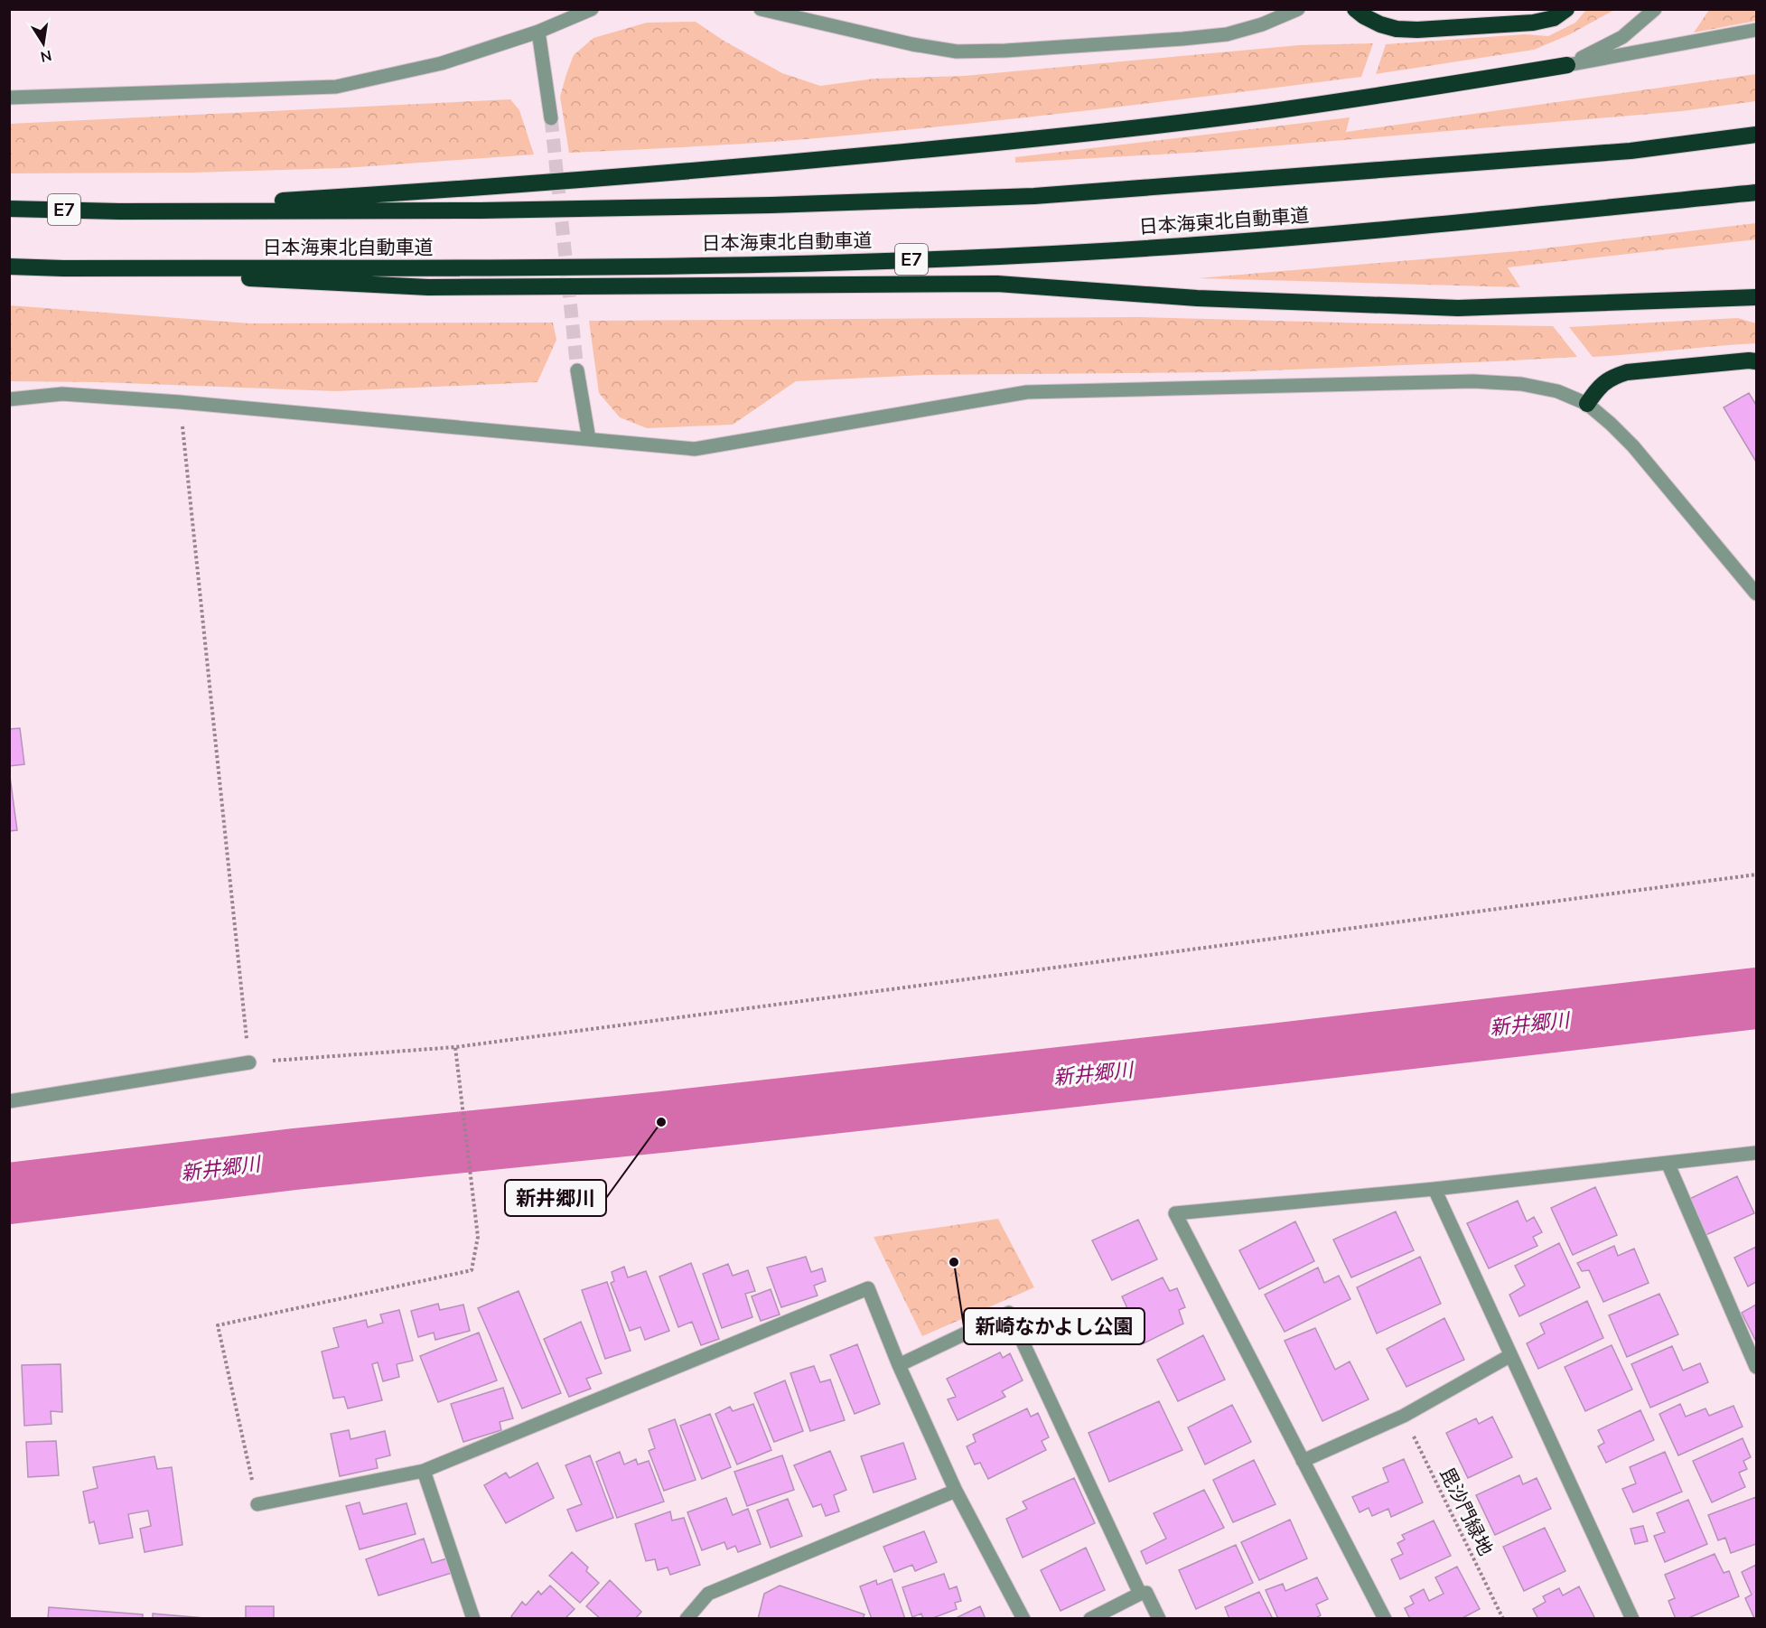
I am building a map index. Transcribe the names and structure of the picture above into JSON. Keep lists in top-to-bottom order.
{
  "streets": {
    "highway": ["E7", "日本海東北自動車道"],
    "path": ["毘沙門緑地"]
  },
  "water": ["新井郷川"],
  "places": ["新井郷川", "新崎なかよし公園"],
  "north": "bottom"
}
